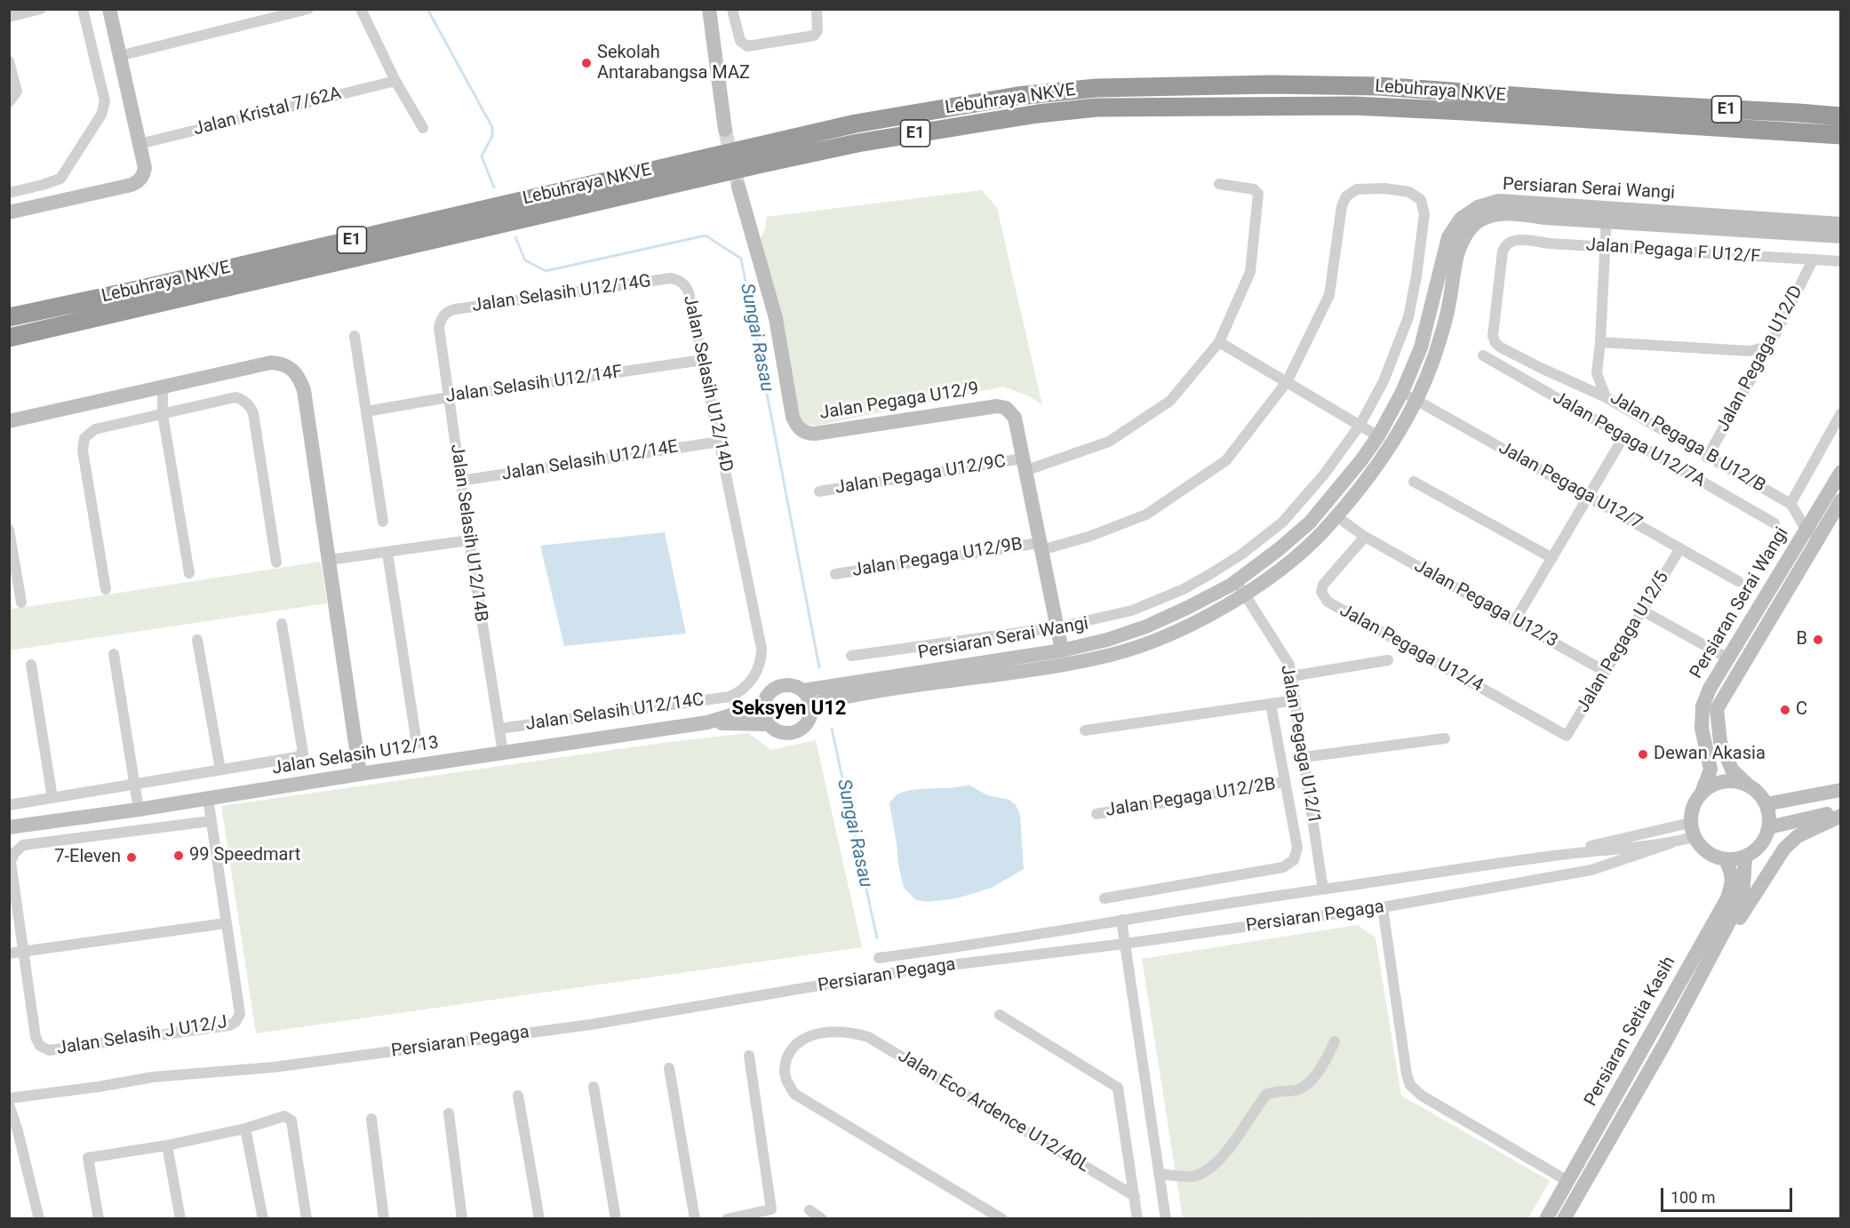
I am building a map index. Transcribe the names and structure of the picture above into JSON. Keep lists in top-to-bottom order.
{
  "streets": {
    "highway": ["Lebuhraya NKVE", "E1"],
    "street": [
      "Jalan Kristal 7/62A",
      "Persiaran Serai Wangi",
      "Jalan Pegaga F U12/F",
      "Jalan Selasih U12/14G",
      "Jalan Pegaga U12/D",
      "Jalan Selasih U12/14D",
      "Jalan Selasih U12/14F",
      "Jalan Pegaga U12/9",
      "Jalan Pegaga U12/7A",
      "Jalan Pegaga B U12/B",
      "Jalan Selasih U12/14E",
      "Jalan Pegaga U12/9C",
      "Jalan Pegaga U12/7",
      "Jalan Selasih U12/14B",
      "Jalan Pegaga U12/9B",
      "Jalan Pegaga U12/3",
      "Jalan Pegaga U12/5",
      "Jalan Pegaga U12/4",
      "Jalan Selasih U12/14C",
      "Jalan Pegaga U12/1",
      "Jalan Selasih U12/13",
      "Jalan Pegaga U12/2B",
      "Persiaran Pegaga",
      "Persiaran Setia Kasih",
      "Jalan Selasih J U12/J",
      "Jalan Eco Ardence U12/40L"
    ]
  },
  "crossings": [
    ["Persiaran Serai Wangi", "Jalan Pegaga U12/9"],
    ["Persiaran Serai Wangi", "Jalan Pegaga B U12/B"],
    ["Persiaran Serai Wangi", "Jalan Pegaga U12/7"],
    ["Persiaran Serai Wangi", "Jalan Pegaga U12/3"],
    ["Persiaran Serai Wangi", "Jalan Pegaga U12/1"],
    ["Persiaran Serai Wangi", "Jalan Selasih U12/13"],
    ["Persiaran Serai Wangi", "Persiaran Pegaga"],
    ["Persiaran Serai Wangi", "Persiaran Setia Kasih"],
    ["Jalan Pegaga F U12/F", "Jalan Pegaga U12/D"],
    ["Jalan Pegaga F U12/F", "Jalan Pegaga B U12/B"],
    ["Jalan Selasih U12/14G", "Jalan Selasih U12/14D"],
    ["Jalan Selasih U12/14G", "Jalan Selasih U12/14B"],
    ["Jalan Pegaga U12/D", "Jalan Pegaga B U12/B"],
    ["Jalan Selasih U12/14D", "Jalan Selasih U12/14F"],
    ["Jalan Selasih U12/14D", "Jalan Selasih U12/14E"],
    ["Jalan Selasih U12/14D", "Jalan Selasih U12/14C"],
    ["Jalan Selasih U12/14F", "Jalan Selasih U12/14B"],
    ["Jalan Pegaga U12/9", "Jalan Pegaga U12/9C"],
    ["Jalan Pegaga U12/9", "Jalan Pegaga U12/9B"],
    ["Jalan Selasih U12/14E", "Jalan Selasih U12/14B"],
    ["Jalan Pegaga U12/7", "Jalan Pegaga U12/5"],
    ["Jalan Selasih U12/14B", "Jalan Selasih U12/14C"],
    ["Jalan Selasih U12/14B", "Jalan Selasih U12/13"],
    ["Jalan Pegaga U12/3", "Jalan Pegaga U12/5"],
    ["Jalan Pegaga U12/3", "Jalan Pegaga U12/4"],
    ["Jalan Pegaga U12/5", "Jalan Pegaga U12/4"],
    ["Jalan Pegaga U12/1", "Persiaran Pegaga"],
    ["Persiaran Pegaga", "Persiaran Setia Kasih"]
  ],
  "districts": ["Seksyen U12"],
  "water": ["Sungai Rasau"],
  "places": [
    "Sekolah Antarabangsa MAZ",
    "B",
    "C",
    "Dewan Akasia",
    "99 Speedmart",
    "7-Eleven"
  ],
  "scale_bar": "100 m"
}
